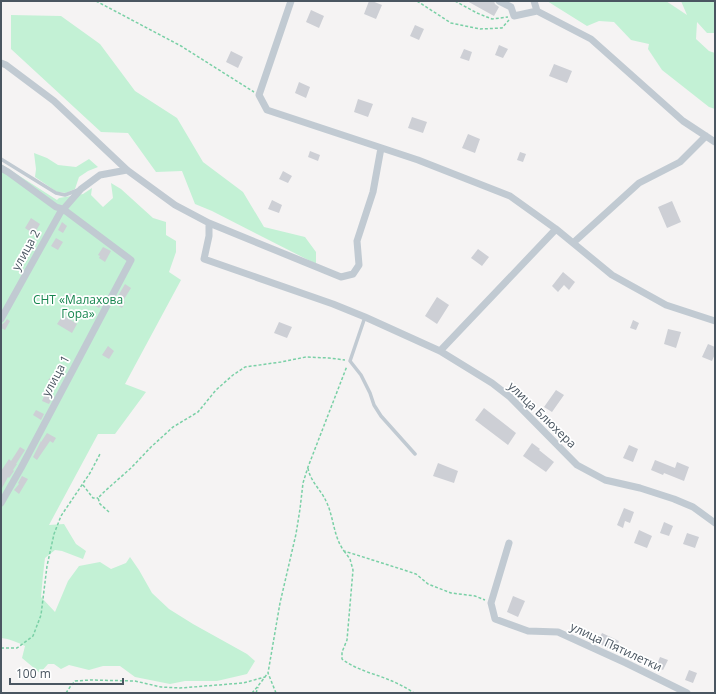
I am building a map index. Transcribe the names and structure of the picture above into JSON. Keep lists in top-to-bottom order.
{
  "streets": {
    "street": [
      "улица 2",
      "улица 1",
      "улица Блюхера",
      "улица Пятилетки"
    ]
  },
  "crossings": [
    ["улица 2", "улица 1"]
  ],
  "parks": ["СНТ «Малахова Гора»"],
  "scale_bar": "100 m"
}
